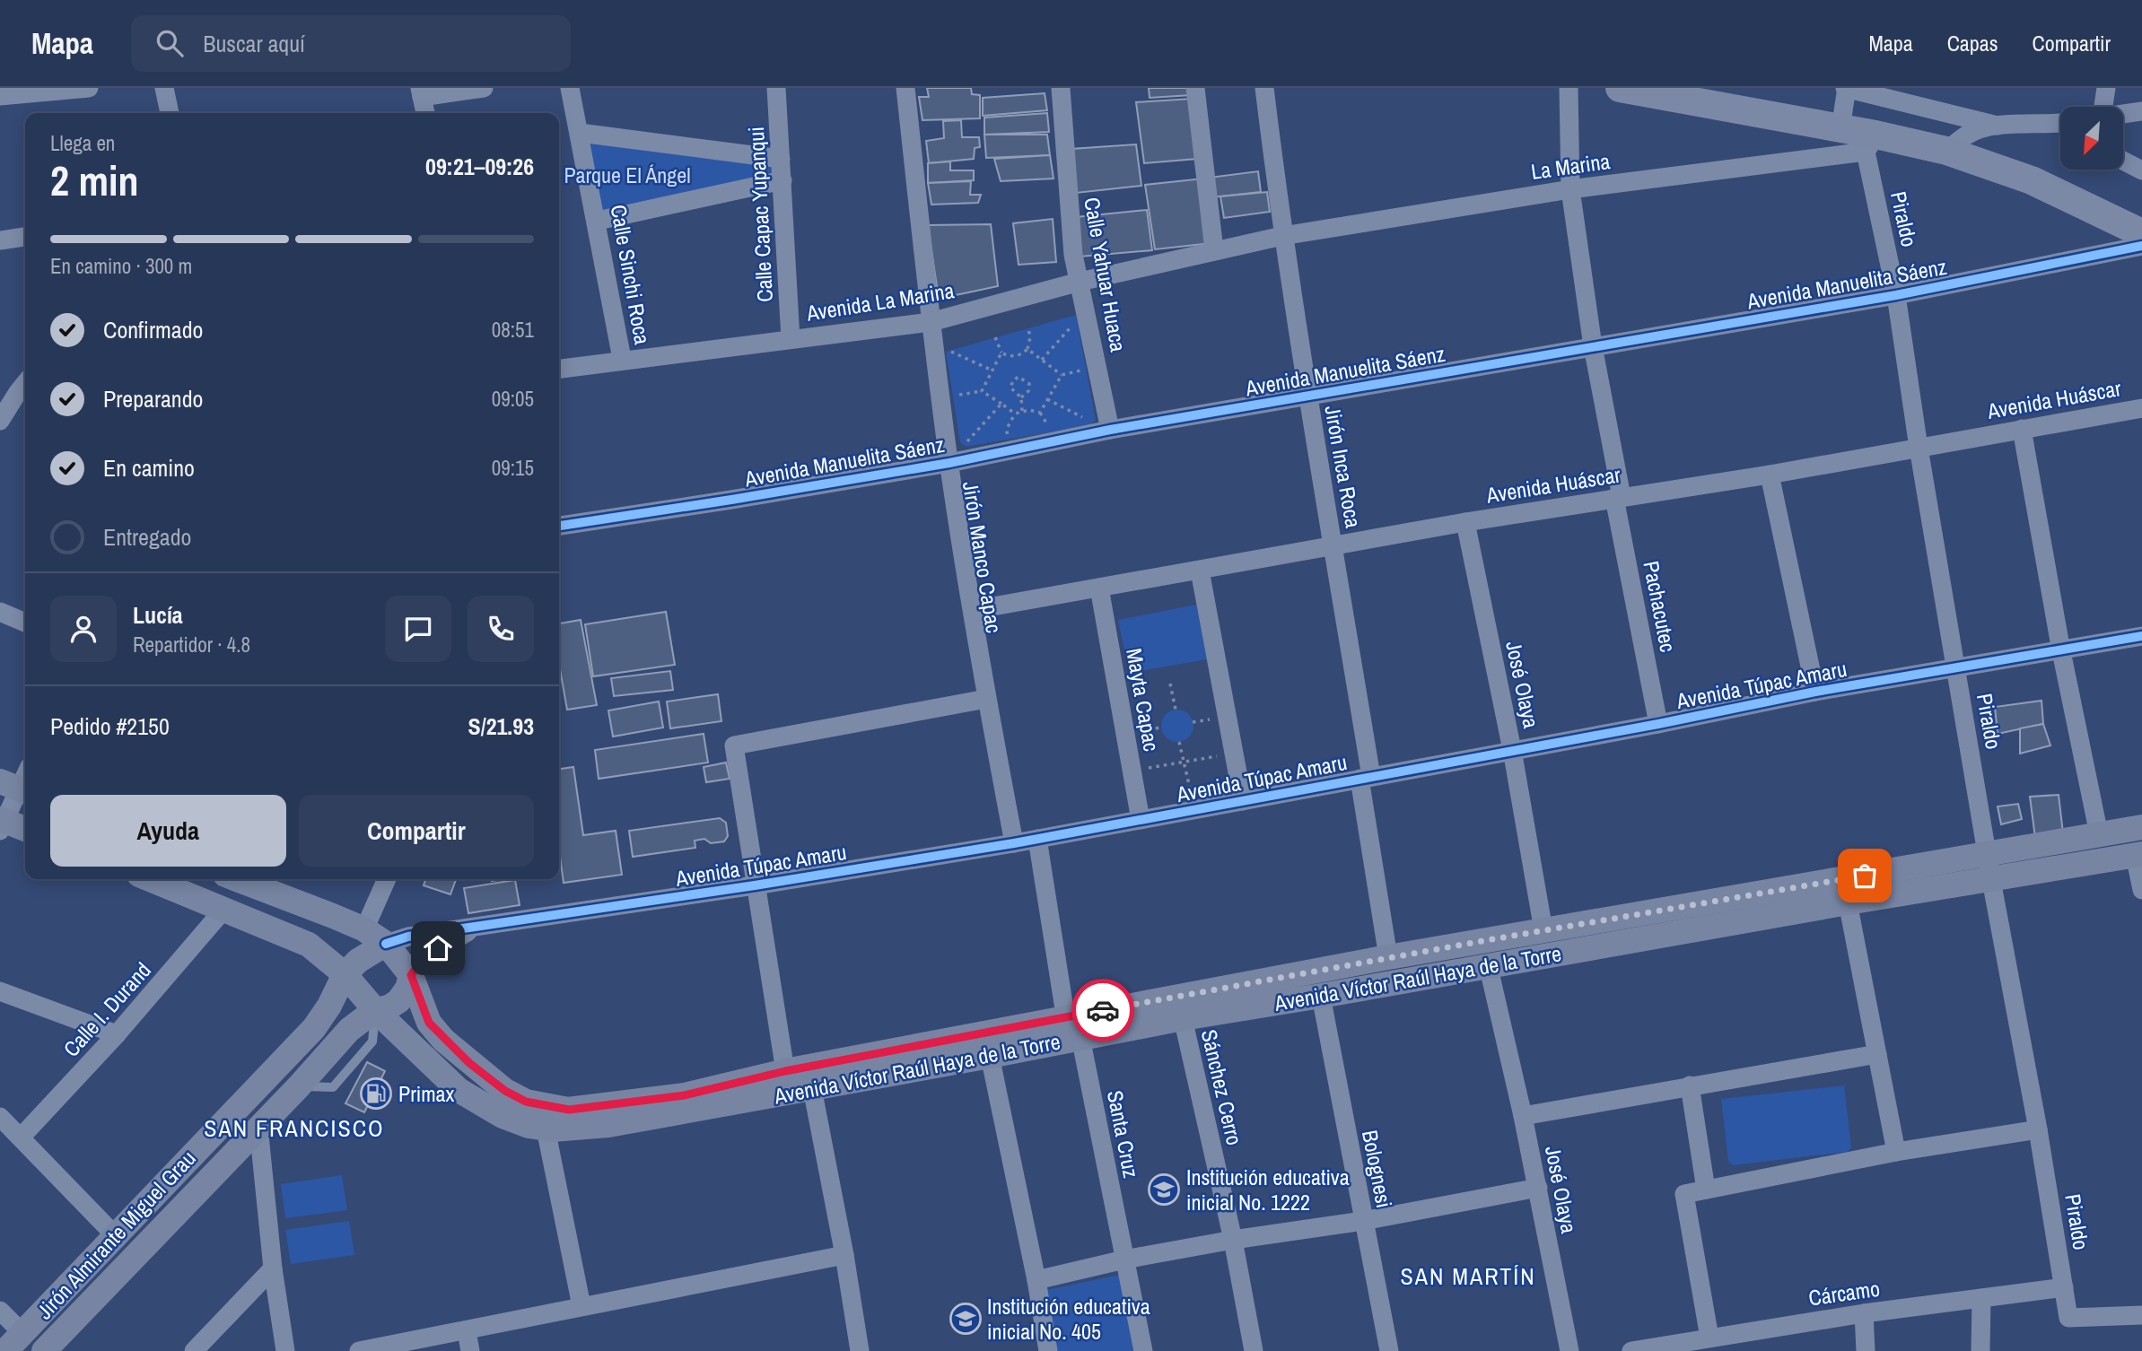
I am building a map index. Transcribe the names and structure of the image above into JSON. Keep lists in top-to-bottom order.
{
  "streets": {
    "main road": ["Avenida Víctor Raúl Haya de la Torre", "Jirón Almirante Miguel Grau"],
    "street": [
      "La Marina",
      "Calle Capac Yupanqui",
      "Piraldo",
      "Calle Sinchi Roca",
      "Calle Yahuar Huaca",
      "Avenida Manuelita Sáenz",
      "Avenida La Marina",
      "Avenida Huáscar",
      "Jirón Inca Roca",
      "Jirón Manco Capac",
      "Pachacutec",
      "José Olaya",
      "Avenida Túpac Amaru",
      "Mayta Capac",
      "Calle I. Durand",
      "Sánchez Cerro",
      "Santa Cruz",
      "Bolognesi",
      "Cárcamo"
    ]
  },
  "crossings": [
    ["La Marina", "Piraldo"],
    ["La Marina", "Avenida La Marina"],
    ["La Marina", "Jirón Inca Roca"],
    ["La Marina", "Pachacutec"],
    ["Calle Capac Yupanqui", "Avenida La Marina"],
    ["Piraldo", "Avenida Manuelita Sáenz"],
    ["Piraldo", "Avenida Huáscar"],
    ["Piraldo", "Avenida Túpac Amaru"],
    ["Piraldo", "Avenida Víctor Raúl Haya de la Torre"],
    ["Piraldo", "Cárcamo"],
    ["Calle Sinchi Roca", "Avenida La Marina"],
    ["Calle Yahuar Huaca", "Avenida Manuelita Sáenz"],
    ["Calle Yahuar Huaca", "Avenida La Marina"],
    ["Avenida Manuelita Sáenz", "Jirón Inca Roca"],
    ["Avenida Manuelita Sáenz", "Jirón Manco Capac"],
    ["Avenida Manuelita Sáenz", "Pachacutec"],
    ["Avenida La Marina", "Jirón Inca Roca"],
    ["Avenida La Marina", "Jirón Manco Capac"],
    ["Avenida Huáscar", "Jirón Inca Roca"],
    ["Avenida Huáscar", "Jirón Manco Capac"],
    ["Avenida Huáscar", "Pachacutec"],
    ["Avenida Huáscar", "José Olaya"],
    ["Avenida Huáscar", "Mayta Capac"],
    ["Jirón Inca Roca", "Avenida Túpac Amaru"],
    ["Jirón Inca Roca", "Avenida Víctor Raúl Haya de la Torre"],
    ["Jirón Manco Capac", "Avenida Túpac Amaru"],
    ["Pachacutec", "Avenida Túpac Amaru"],
    ["José Olaya", "Avenida Túpac Amaru"],
    ["José Olaya", "Avenida Víctor Raúl Haya de la Torre"],
    ["Avenida Túpac Amaru", "Mayta Capac"],
    ["Avenida Túpac Amaru", "Avenida Víctor Raúl Haya de la Torre"],
    ["Avenida Túpac Amaru", "Santa Cruz"],
    ["Avenida Túpac Amaru", "Jirón Almirante Miguel Grau"],
    ["Avenida Víctor Raúl Haya de la Torre", "Calle I. Durand"],
    ["Avenida Víctor Raúl Haya de la Torre", "Sánchez Cerro"],
    ["Avenida Víctor Raúl Haya de la Torre", "Santa Cruz"],
    ["Avenida Víctor Raúl Haya de la Torre", "Bolognesi"],
    ["Avenida Víctor Raúl Haya de la Torre", "Jirón Almirante Miguel Grau"]
  ],
  "districts": ["SAN FRANCISCO", "SAN MARTÍN"],
  "parks": ["Parque El Ángel"],
  "places": {
    "fuel station": ["Primax"],
    "school or university": ["Institución educativa inicial No. 1222", "Institución educativa inicial No. 405"]
  },
  "north": "bottom left",
  "page": {
    "header": "Mapa",
    "search": "Buscar aquí",
    "nav": ["Mapa", "Capas", "Compartir"],
    "heading": ["2 min", "Llega en", "09:21–09:26"],
    "panel": [
      "Lucía",
      "Repartidor · 4.8",
      "Pedido #2150",
      "S/21.93"
    ],
    "bar": "En camino · 300 m",
    "list": [
      ["Confirmado", "08:51"],
      ["Preparando", "09:05"],
      ["En camino", "09:15"],
      "Entregado"
    ],
    "buttons": ["Ayuda", "Compartir"]
  }
}
